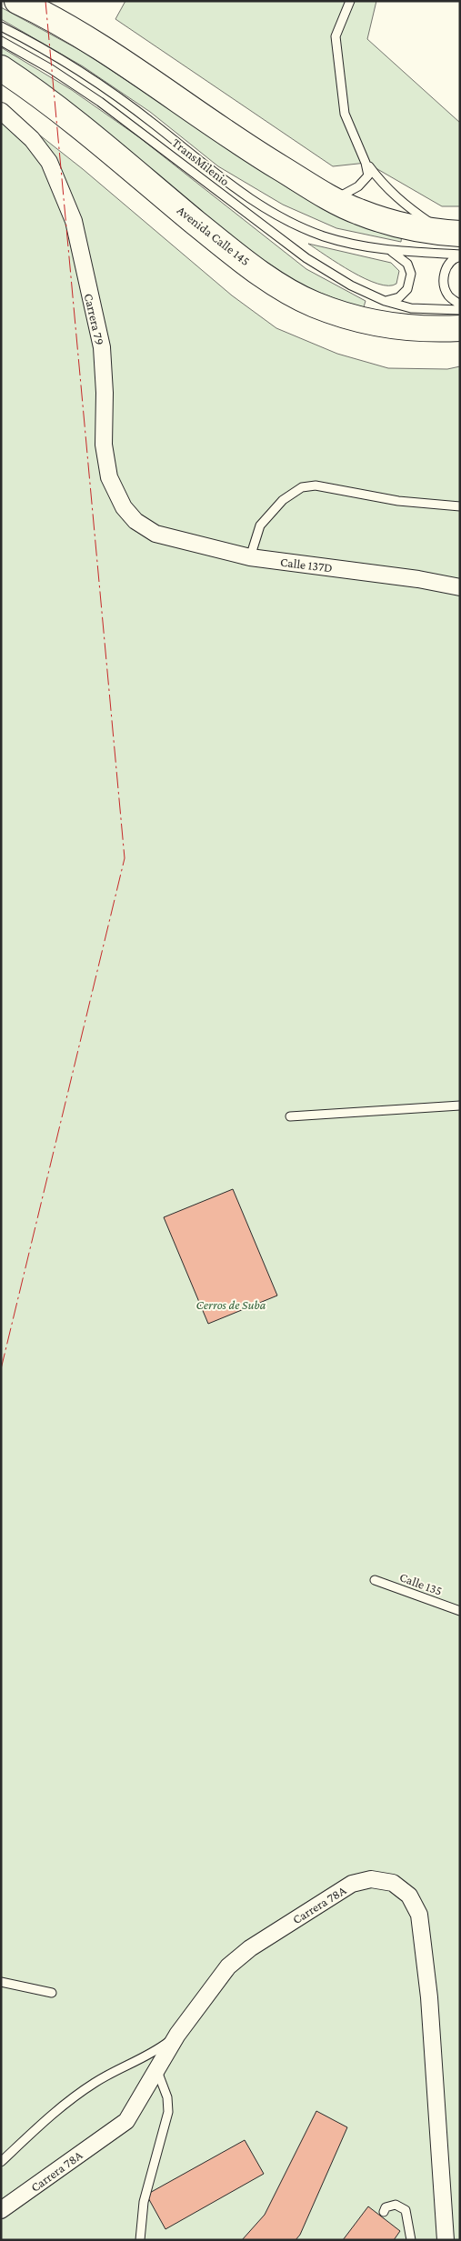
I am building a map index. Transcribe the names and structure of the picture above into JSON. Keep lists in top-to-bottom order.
{
  "streets": {
    "main road": ["Avenida Calle 145"],
    "street": ["Carrera 79", "Calle 137D", "Carrera 78A"],
    "lane": ["TransMilenio", "Calle 135"]
  },
  "crossings": [
    ["Carrera 79", "Calle 137D"]
  ],
  "parks": ["Cerros de Suba"]
}
